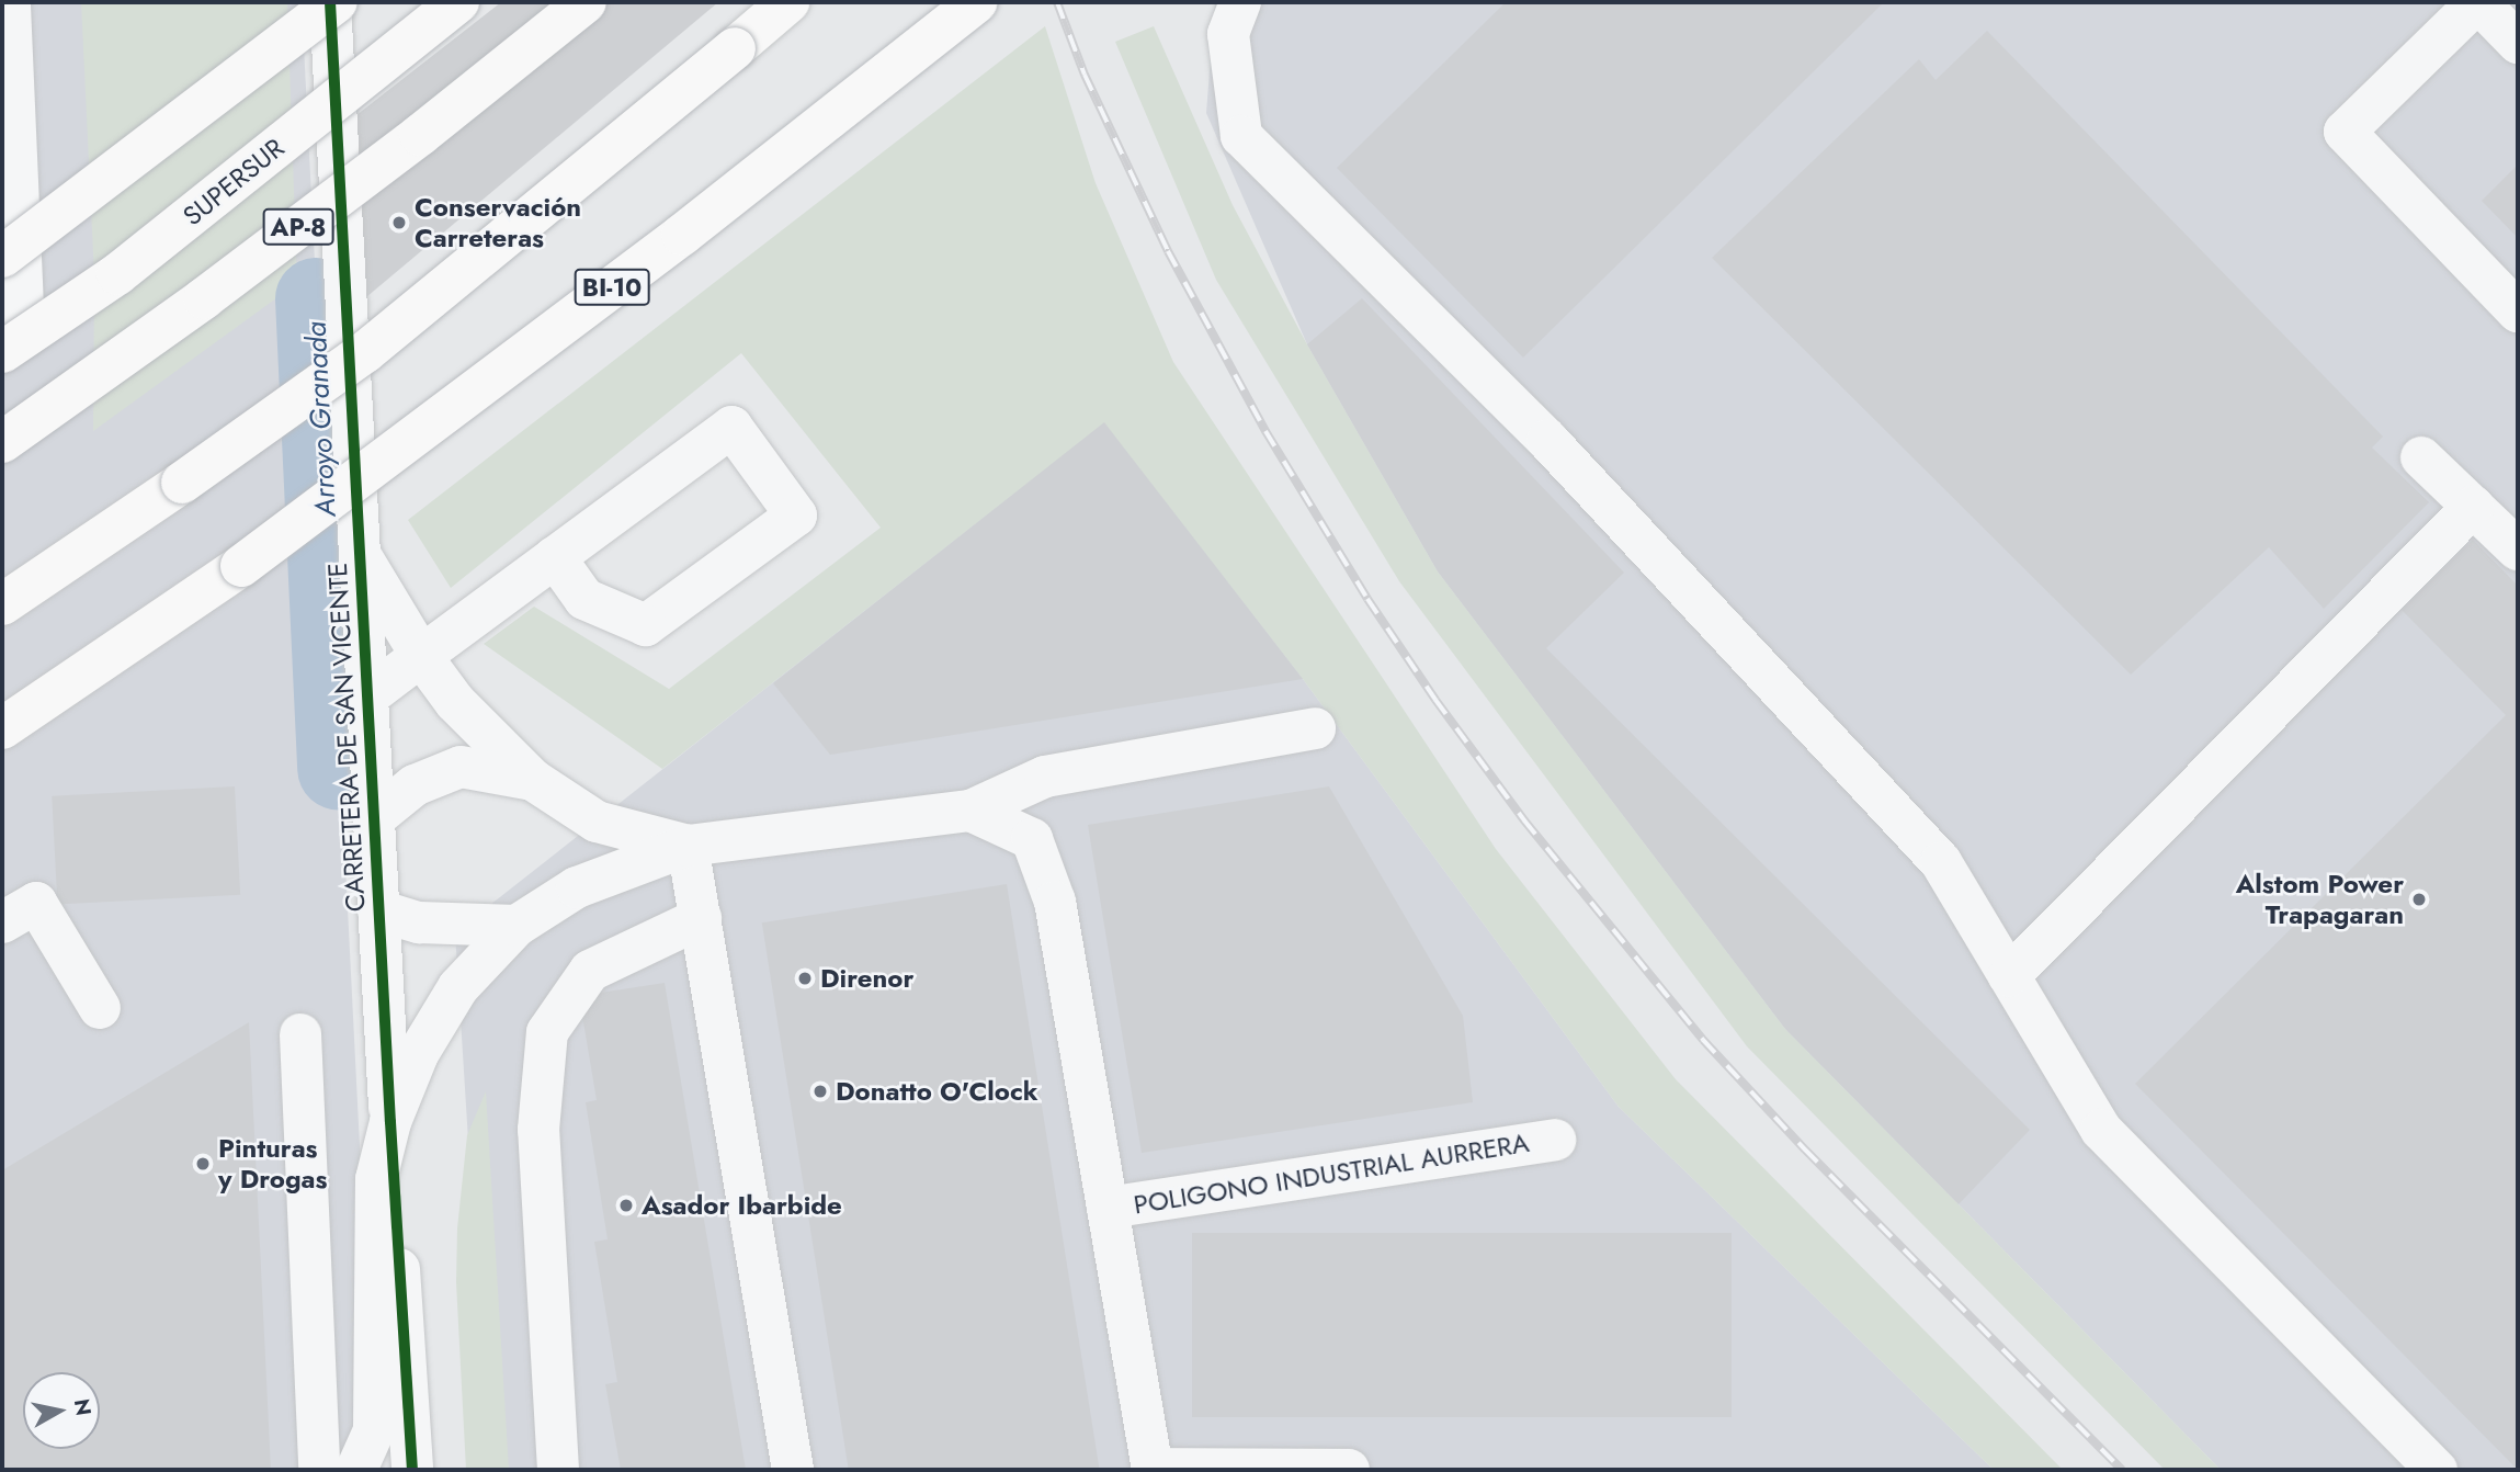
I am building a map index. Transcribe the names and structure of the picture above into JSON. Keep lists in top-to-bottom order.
{
  "streets": {
    "highway": ["SUPERSUR", "AP-8", "BI-10"],
    "street": ["CARRETERA DE SAN VICENTE", "POLIGONO INDUSTRIAL AURRERA"]
  },
  "water": ["Arroyo Granada"],
  "places": [
    "Conservación Carreteras",
    "Alstom Power Trapagaran",
    "Direnor",
    "Donatto O'Clock",
    "Pinturas y Drogas",
    "Asador Ibarbide"
  ],
  "north": "right"
}
